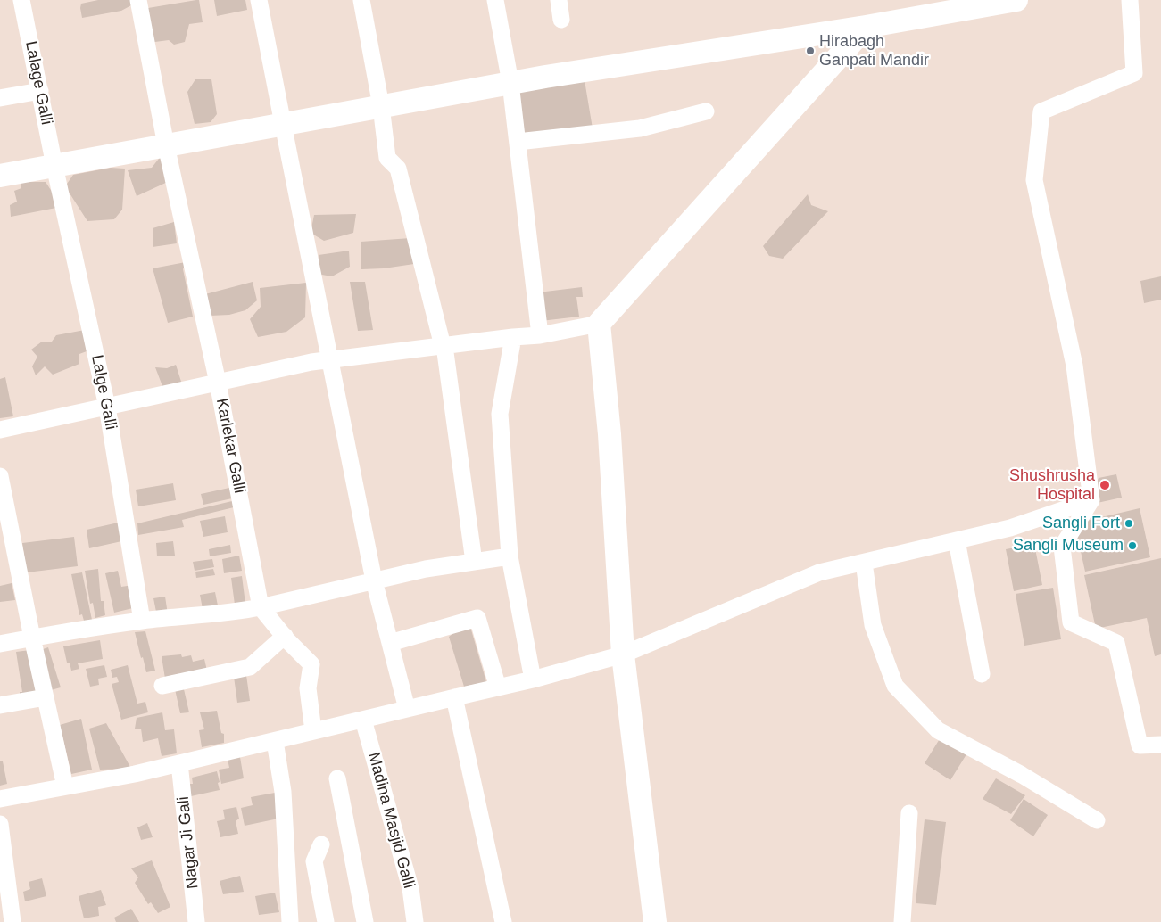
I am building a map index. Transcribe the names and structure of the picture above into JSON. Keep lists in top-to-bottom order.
{
  "streets": {
    "street": [
      "Lalage Galli",
      "Lalge Galli",
      "Karlekar Galli",
      "Madina Masjid Galli",
      "Nagar Ji Gali"
    ]
  },
  "crossings": [
    ["Lalage Galli", "Lalge Galli"]
  ],
  "places": [
    "Hirabagh Ganpati Mandir",
    "Shushrusha Hospital",
    "Sangli Fort",
    "Sangli Museum"
  ]
}
